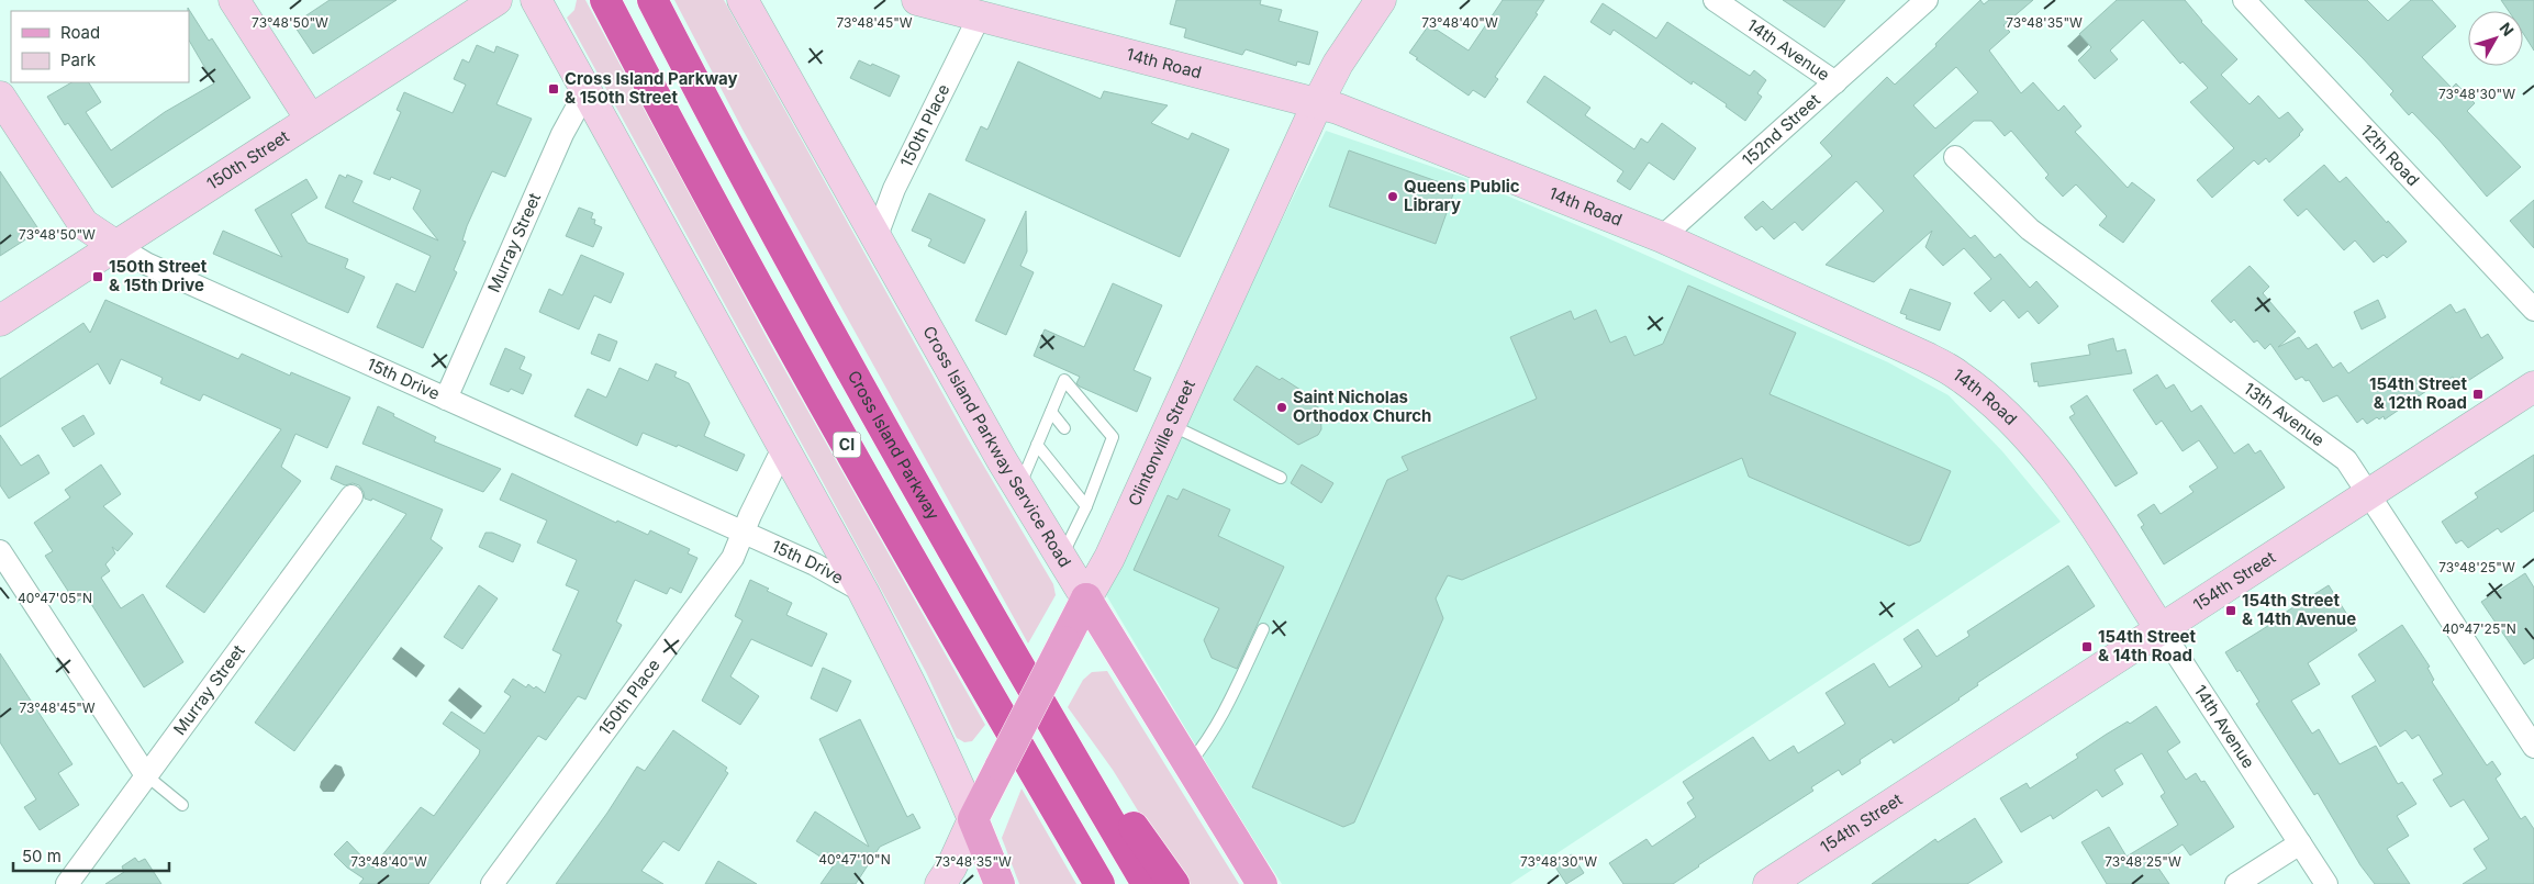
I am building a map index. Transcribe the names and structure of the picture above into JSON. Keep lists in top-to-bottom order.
{
  "streets": {
    "highway": ["CI", "Cross Island Parkway"],
    "main road": ["Clintonville Street", "Cross Island Parkway Service Road"],
    "street": [
      "14th Avenue",
      "14th Road",
      "150th Place",
      "152nd Street",
      "12th Road",
      "150th Street",
      "Murray Street",
      "15th Drive",
      "13th Avenue",
      "154th Street"
    ]
  },
  "crossings": [
    ["14th Avenue", "14th Road"],
    ["14th Avenue", "152nd Street"],
    ["14th Avenue", "154th Street"],
    ["14th Road", "150th Place"],
    ["14th Road", "152nd Street"],
    ["14th Road", "Clintonville Street"],
    ["150th Place", "15th Drive"],
    ["150th Place", "Cross Island Parkway Service Road"],
    ["150th Street", "15th Drive"],
    ["Murray Street", "15th Drive"],
    ["13th Avenue", "154th Street"],
    ["Clintonville Street", "Cross Island Parkway Service Road"]
  ],
  "places": {
    "transit": [
      "Cross Island Parkway & 150th Street",
      "150th Street & 15th Drive",
      "154th Street & 12th Road",
      "154th Street & 14th Avenue",
      "154th Street & 14th Road"
    ],
    "other": ["Queens Public Library", "Saint Nicholas Orthodox Church"]
  },
  "legend": ["Road", "Park"],
  "scale_bar": "50 m",
  "north": "top right",
  "coordinates": [
    "73°48'40\"W",
    "73°48'35\"W",
    "73°48'50\"W",
    "73°48'45\"W",
    "73°48'30\"W",
    "73°48'25\"W",
    "40°47'05\"N",
    "40°47'25\"N",
    "40°47'10\"N"
  ]
}
